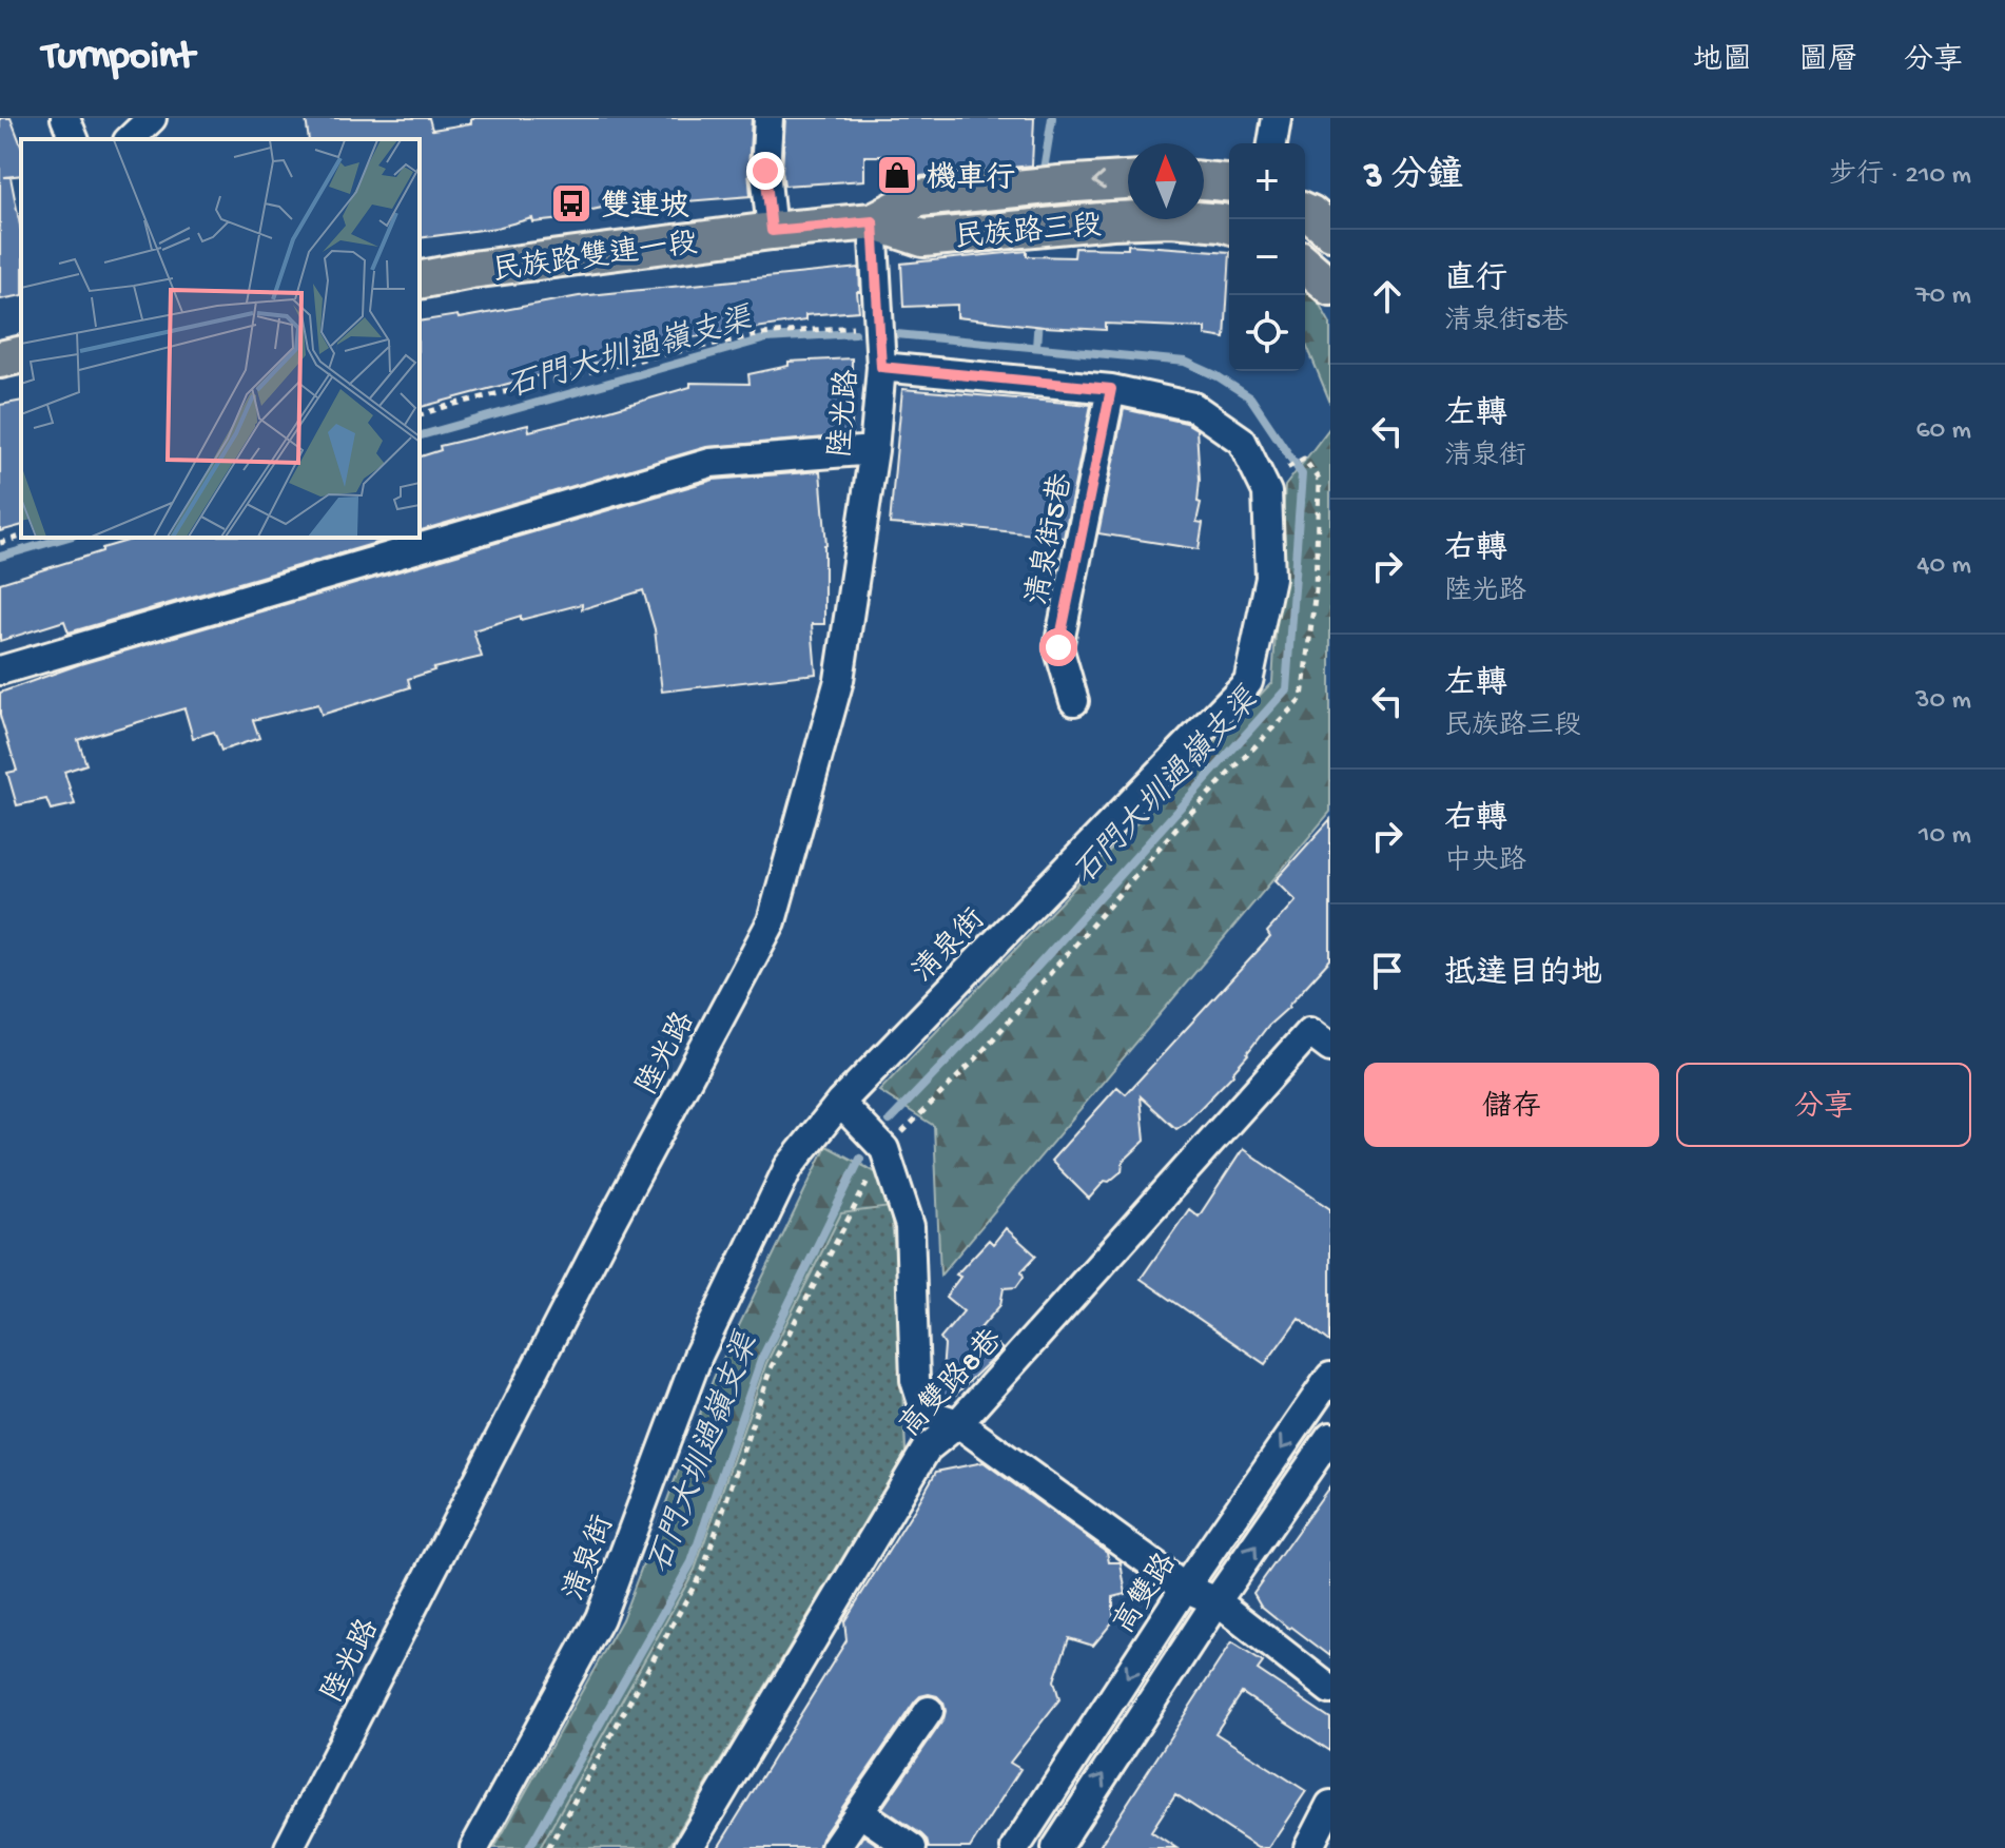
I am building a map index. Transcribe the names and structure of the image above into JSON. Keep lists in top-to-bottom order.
{
  "streets": {
    "main road": ["民族路三段", "民族路雙連一段"],
    "street": [
      "陸光路",
      "清泉街5巷",
      "清泉街",
      "高雙路8巷",
      "高雙路"
    ]
  },
  "crossings": [
    ["民族路三段", "民族路雙連一段"],
    ["民族路三段", "陸光路"],
    ["陸光路", "清泉街"],
    ["清泉街5巷", "清泉街"]
  ],
  "water": ["石門大圳過嶺支渠"],
  "places": {
    "shop": ["機車行"],
    "bus stop": ["雙連坡"]
  },
  "north": "top",
  "page": {
    "header": "Turnpoint",
    "nav": ["地圖", "圖層", "分享"],
    "heading": ["3 分鐘", "步行 · 210 m"],
    "map_buttons": ["+", "−"],
    "list": [
      ["直行", "清泉街5巷", "70 m"],
      ["左轉", "清泉街", "60 m"],
      ["右轉", "陸光路", "40 m"],
      ["左轉", "民族路三段", "30 m"],
      ["右轉", "中央路", "10 m"],
      "抵達目的地"
    ],
    "buttons": ["儲存", "分享"]
  }
}
